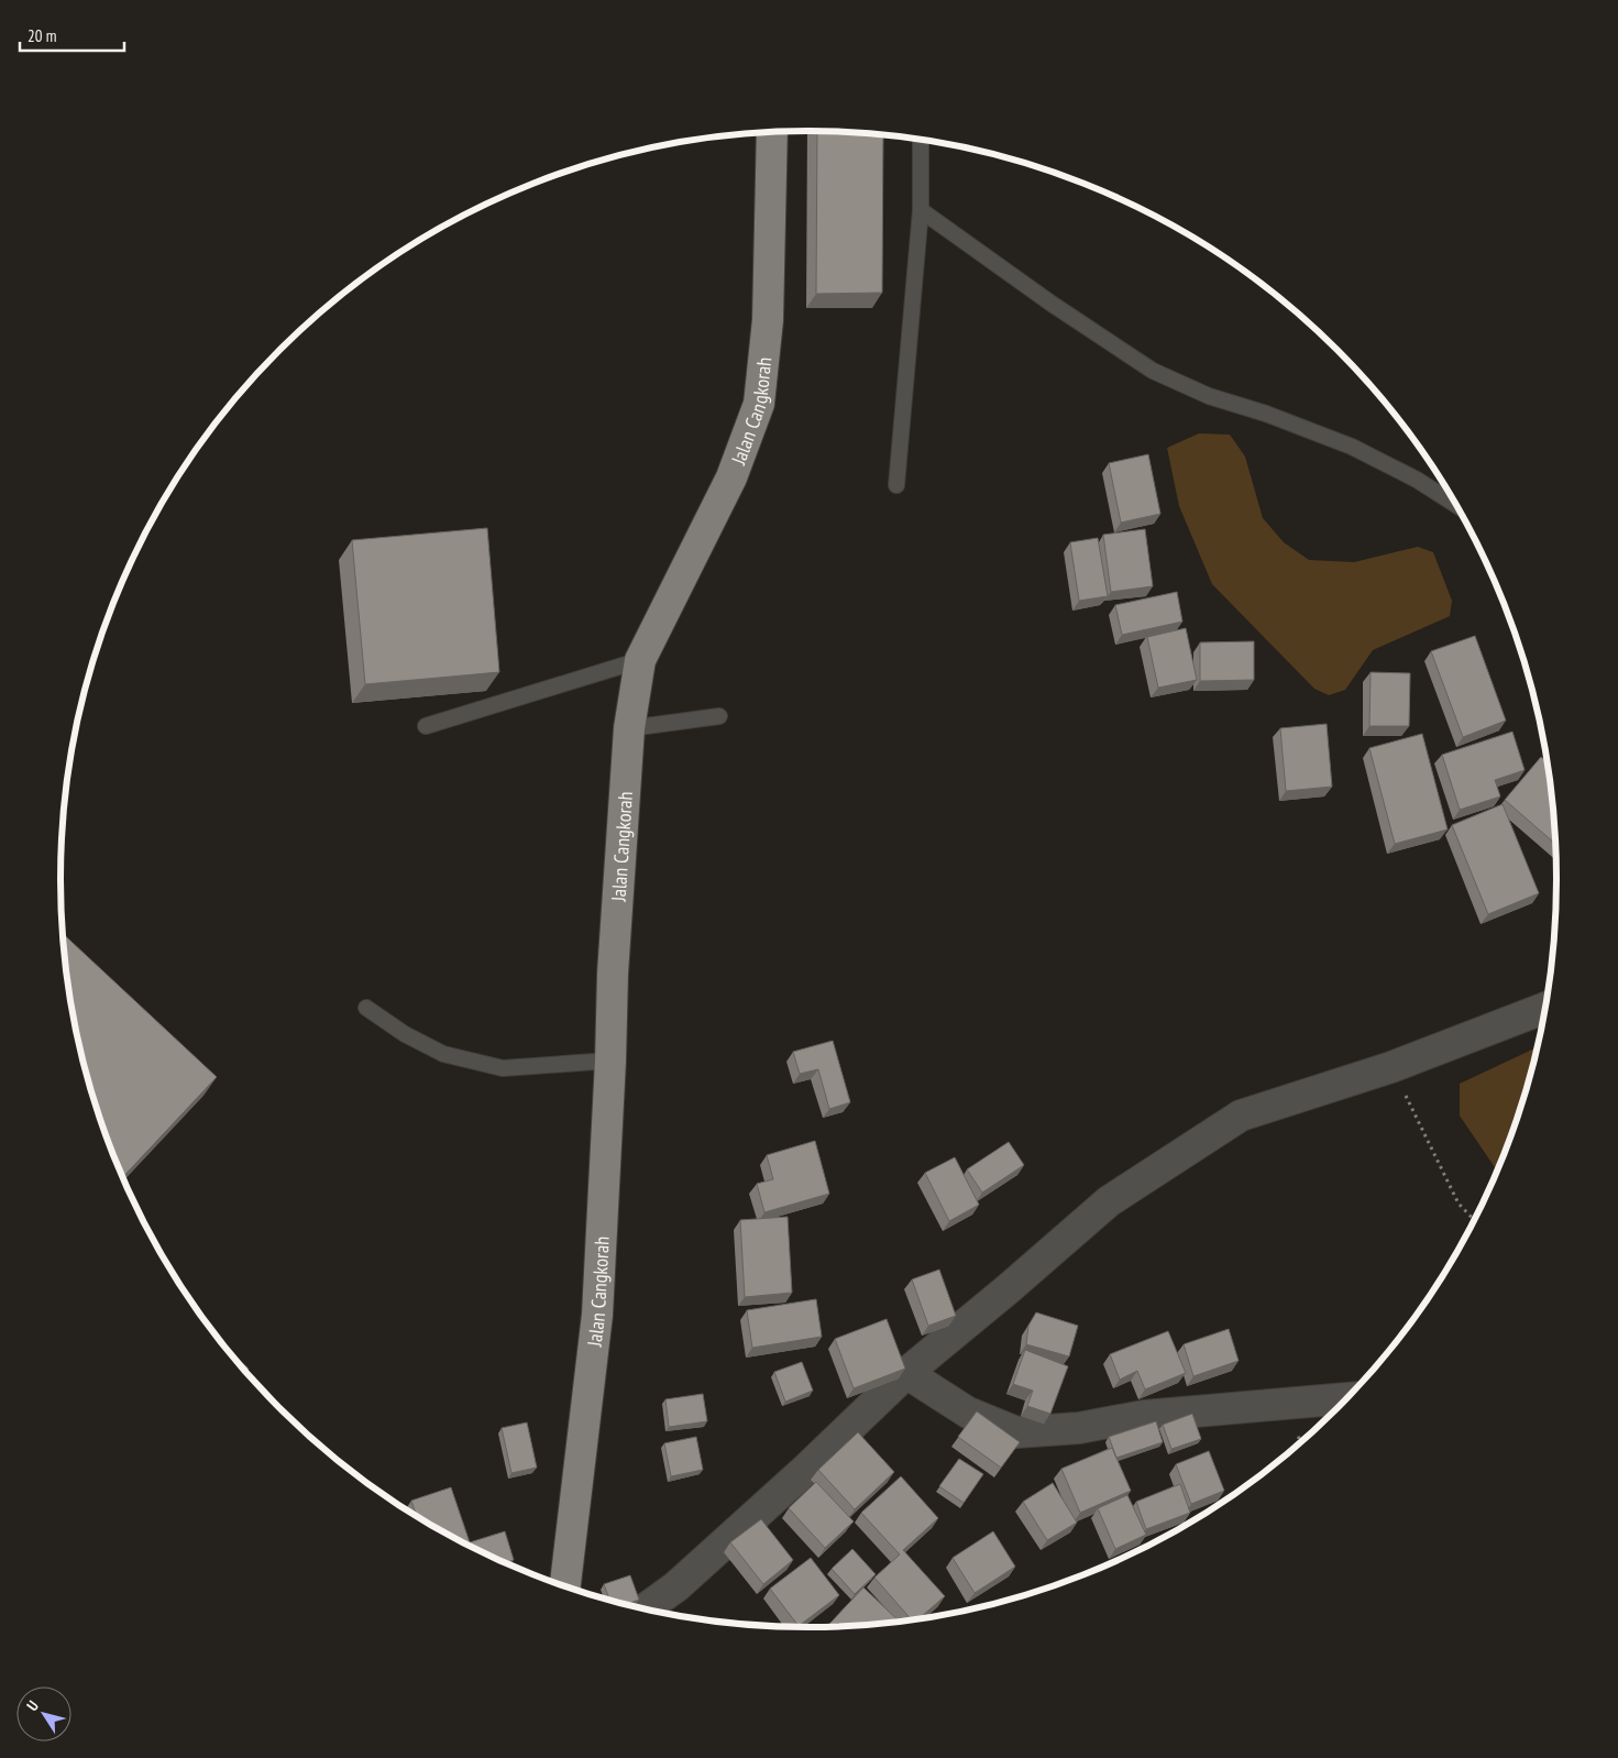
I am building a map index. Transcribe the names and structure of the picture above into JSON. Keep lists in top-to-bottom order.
{
  "streets": {
    "main road": ["Jalan Cangkorah"]
  },
  "scale_bar": "20 m",
  "north": "top left"
}
